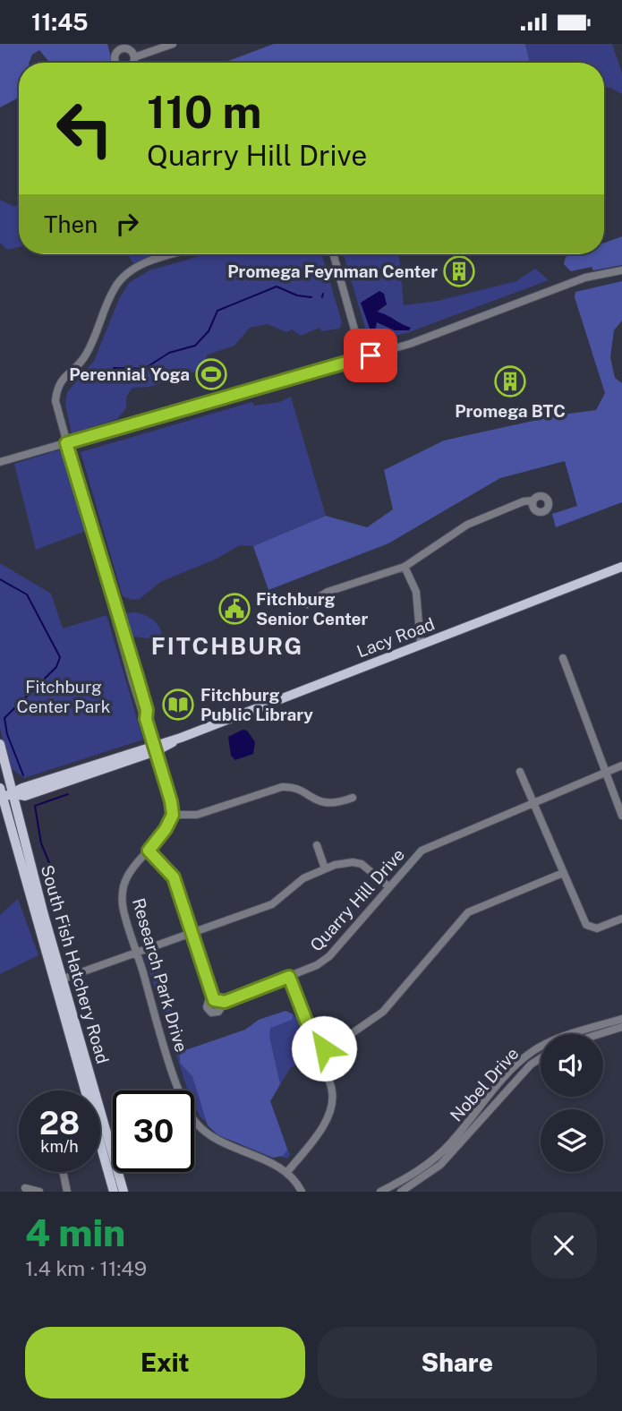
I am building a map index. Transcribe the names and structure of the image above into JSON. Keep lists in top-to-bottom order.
{
  "streets": {
    "main road": ["Lacy Road", "South Fish Hatchery Road"],
    "street": ["Quarry Hill Drive", "Research Park Drive", "Nobel Drive"]
  },
  "crossings": [
    ["Lacy Road", "South Fish Hatchery Road"]
  ],
  "districts": ["FITCHBURG"],
  "parks": ["Fitchburg Center Park"],
  "places": {
    "building": ["Promega Feynman Center", "Promega BTC"],
    "sports": ["Perennial Yoga"],
    "public building": ["Fitchburg Senior Center"],
    "library": ["Fitchburg Public Library"]
  },
  "page": {
    "status": "11:45",
    "turn": ["110 m", "Quarry Hill Drive"],
    "then": "Then",
    "speed": "28 km/h",
    "limit": "30",
    "heading": ["4 min", "1.4 km · 11:49"],
    "buttons": ["Exit", "Share"]
  }
}
